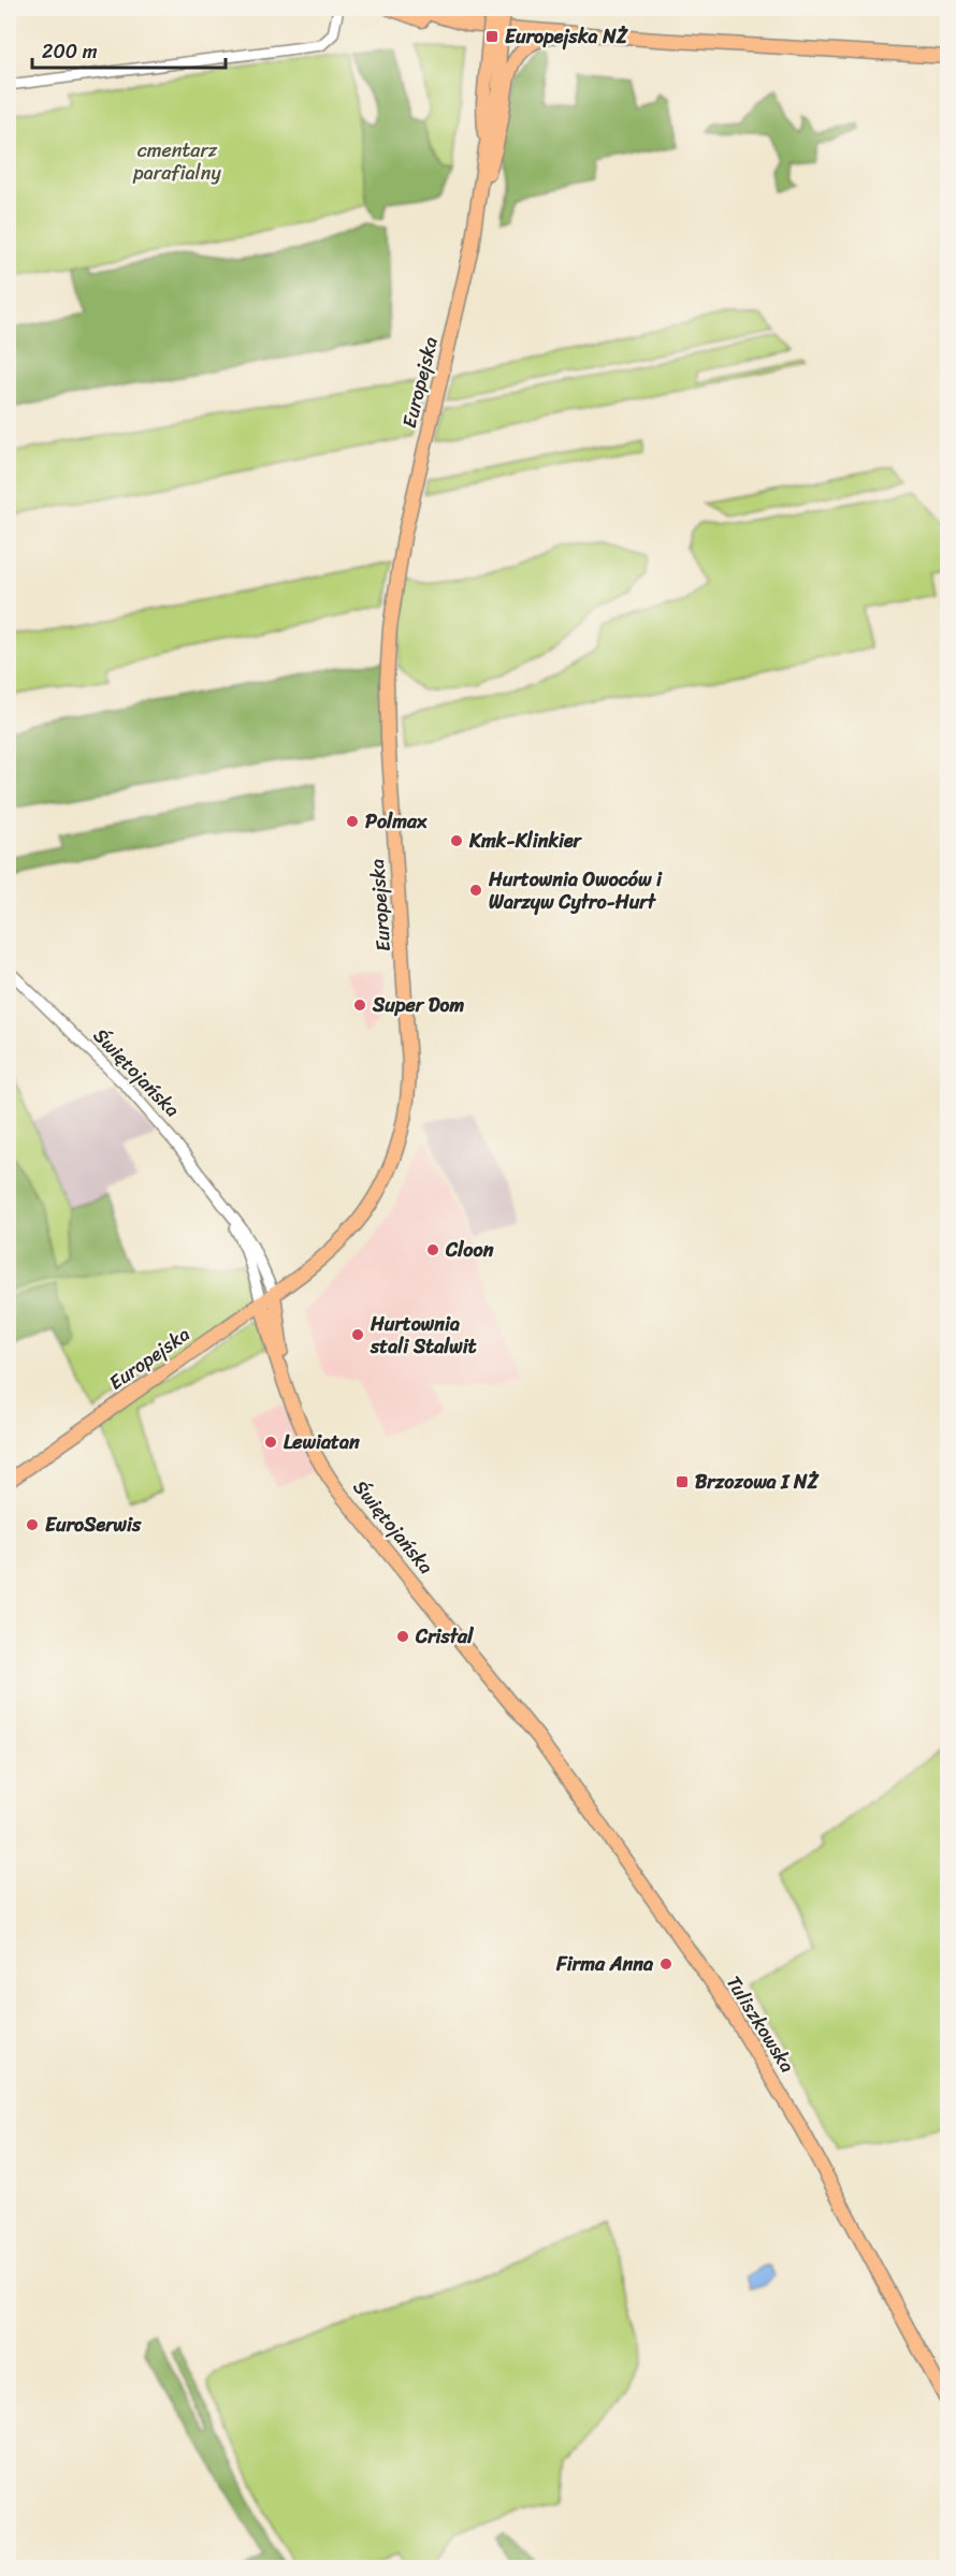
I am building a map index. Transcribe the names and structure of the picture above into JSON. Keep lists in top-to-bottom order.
{
  "streets": {
    "main road": ["Europejska", "Świętojańska", "Tuliszkowska"]
  },
  "crossings": [
    ["Europejska", "Świętojańska"],
    ["Świętojańska", "Tuliszkowska"]
  ],
  "parks": ["cmentarz parafialny"],
  "places": {
    "transit": ["Europejska NŻ", "Brzozowa I NŻ"],
    "other": [
      "Polmax",
      "Kmk-Klinkier",
      "Hurtownia Owoców i Warzyw Cytro-Hurt",
      "Super Dom",
      "Cloon",
      "Hurtownia stali Stalwit",
      "Lewiatan",
      "EuroSerwis",
      "Cristal",
      "Firma Anna"
    ]
  },
  "scale_bar": "200 m"
}
